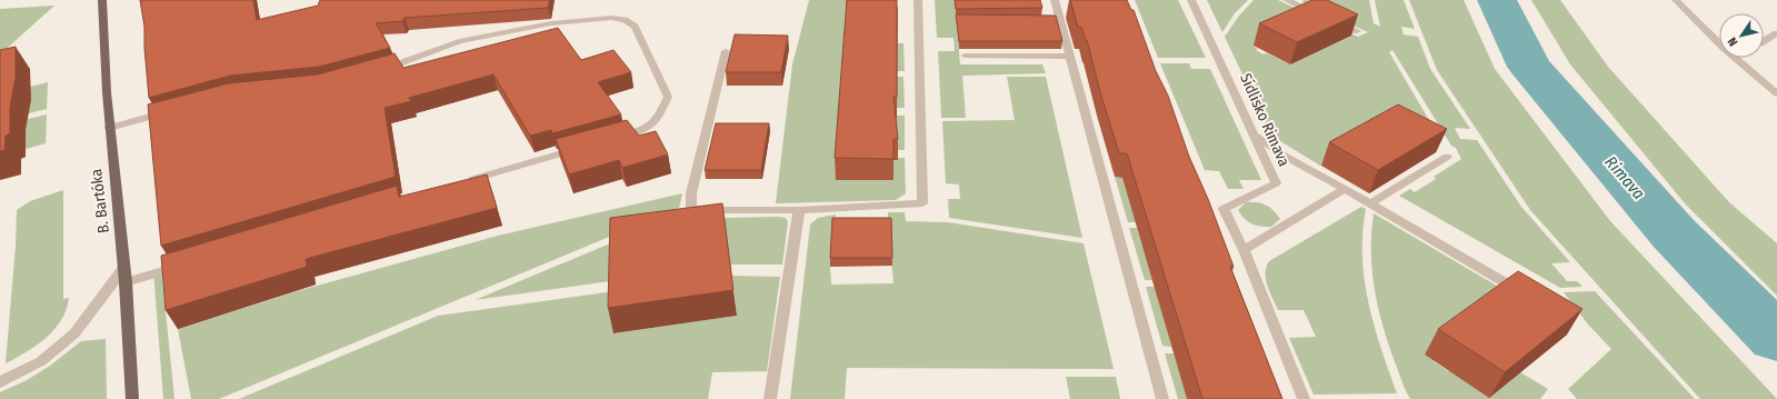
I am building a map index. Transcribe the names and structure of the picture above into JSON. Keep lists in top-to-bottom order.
{
  "streets": {
    "main road": ["B. Bartóka"],
    "street": ["Sídlisko Rimava"]
  },
  "water": ["Rimava"],
  "north": "bottom left"
}
